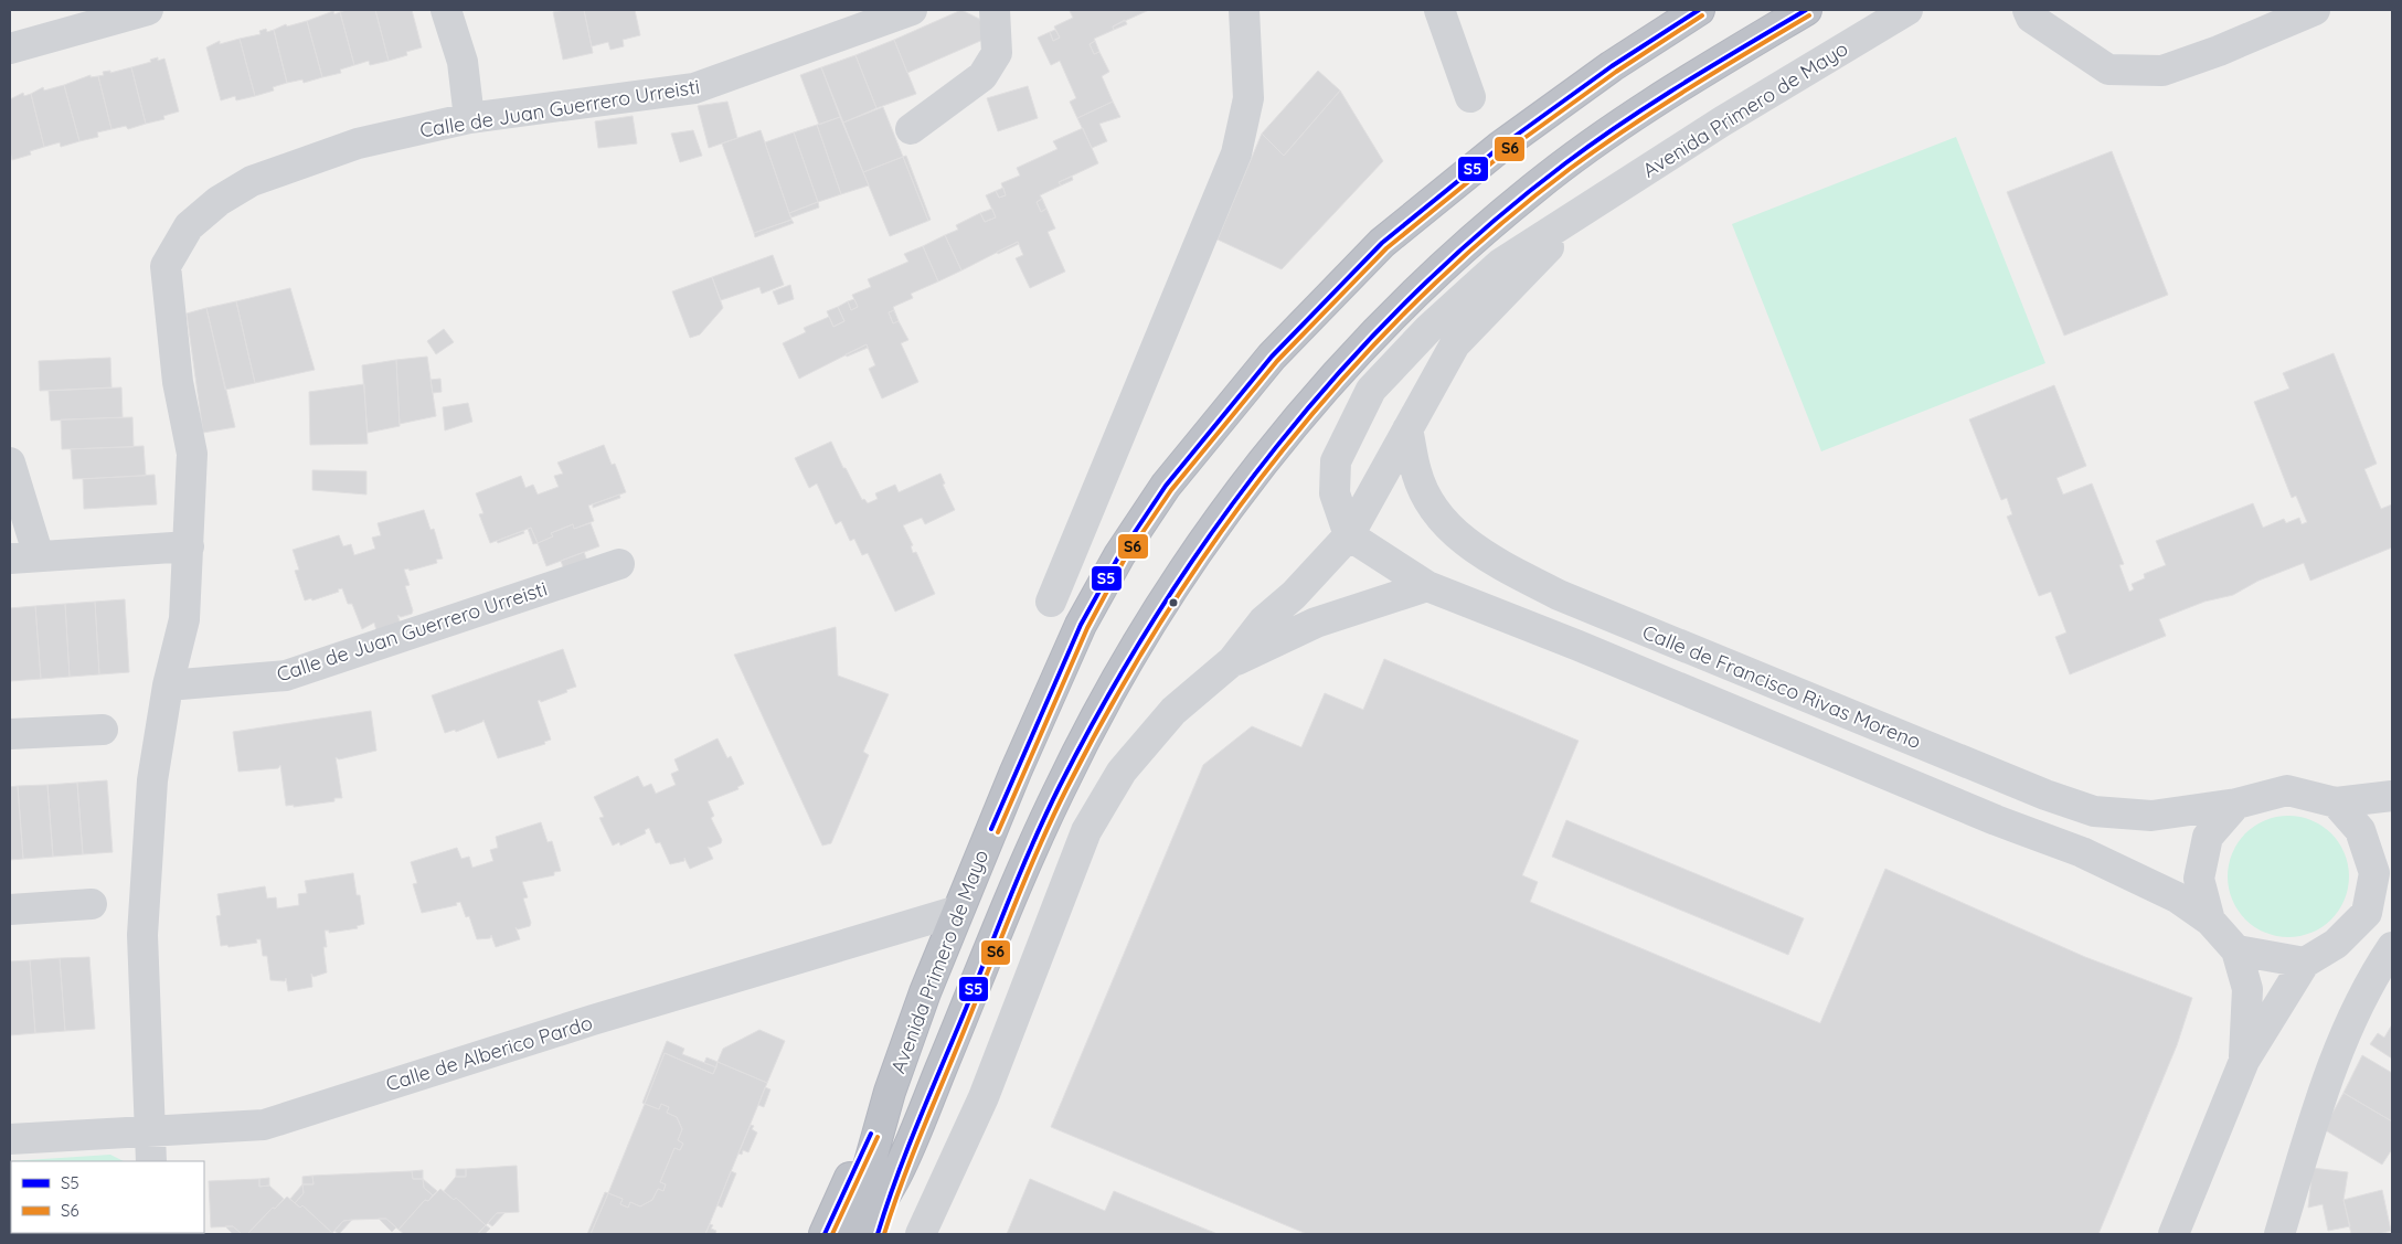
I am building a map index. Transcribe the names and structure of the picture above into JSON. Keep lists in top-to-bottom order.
{
  "streets": {
    "highway": ["Avenida Primero de Mayo"],
    "street": ["Calle de Juan Guerrero Urreisti", "Calle de Francisco Rivas Moreno", "Calle de Alberico Pardo"]
  },
  "crossings": [
    ["Calle de Juan Guerrero Urreisti", "Calle de Alberico Pardo"],
    ["Avenida Primero de Mayo", "Calle de Francisco Rivas Moreno"],
    ["Avenida Primero de Mayo", "Calle de Alberico Pardo"]
  ],
  "lines": ["transit line S5", "transit line S6"],
  "legend": ["S5", "S6"]
}
